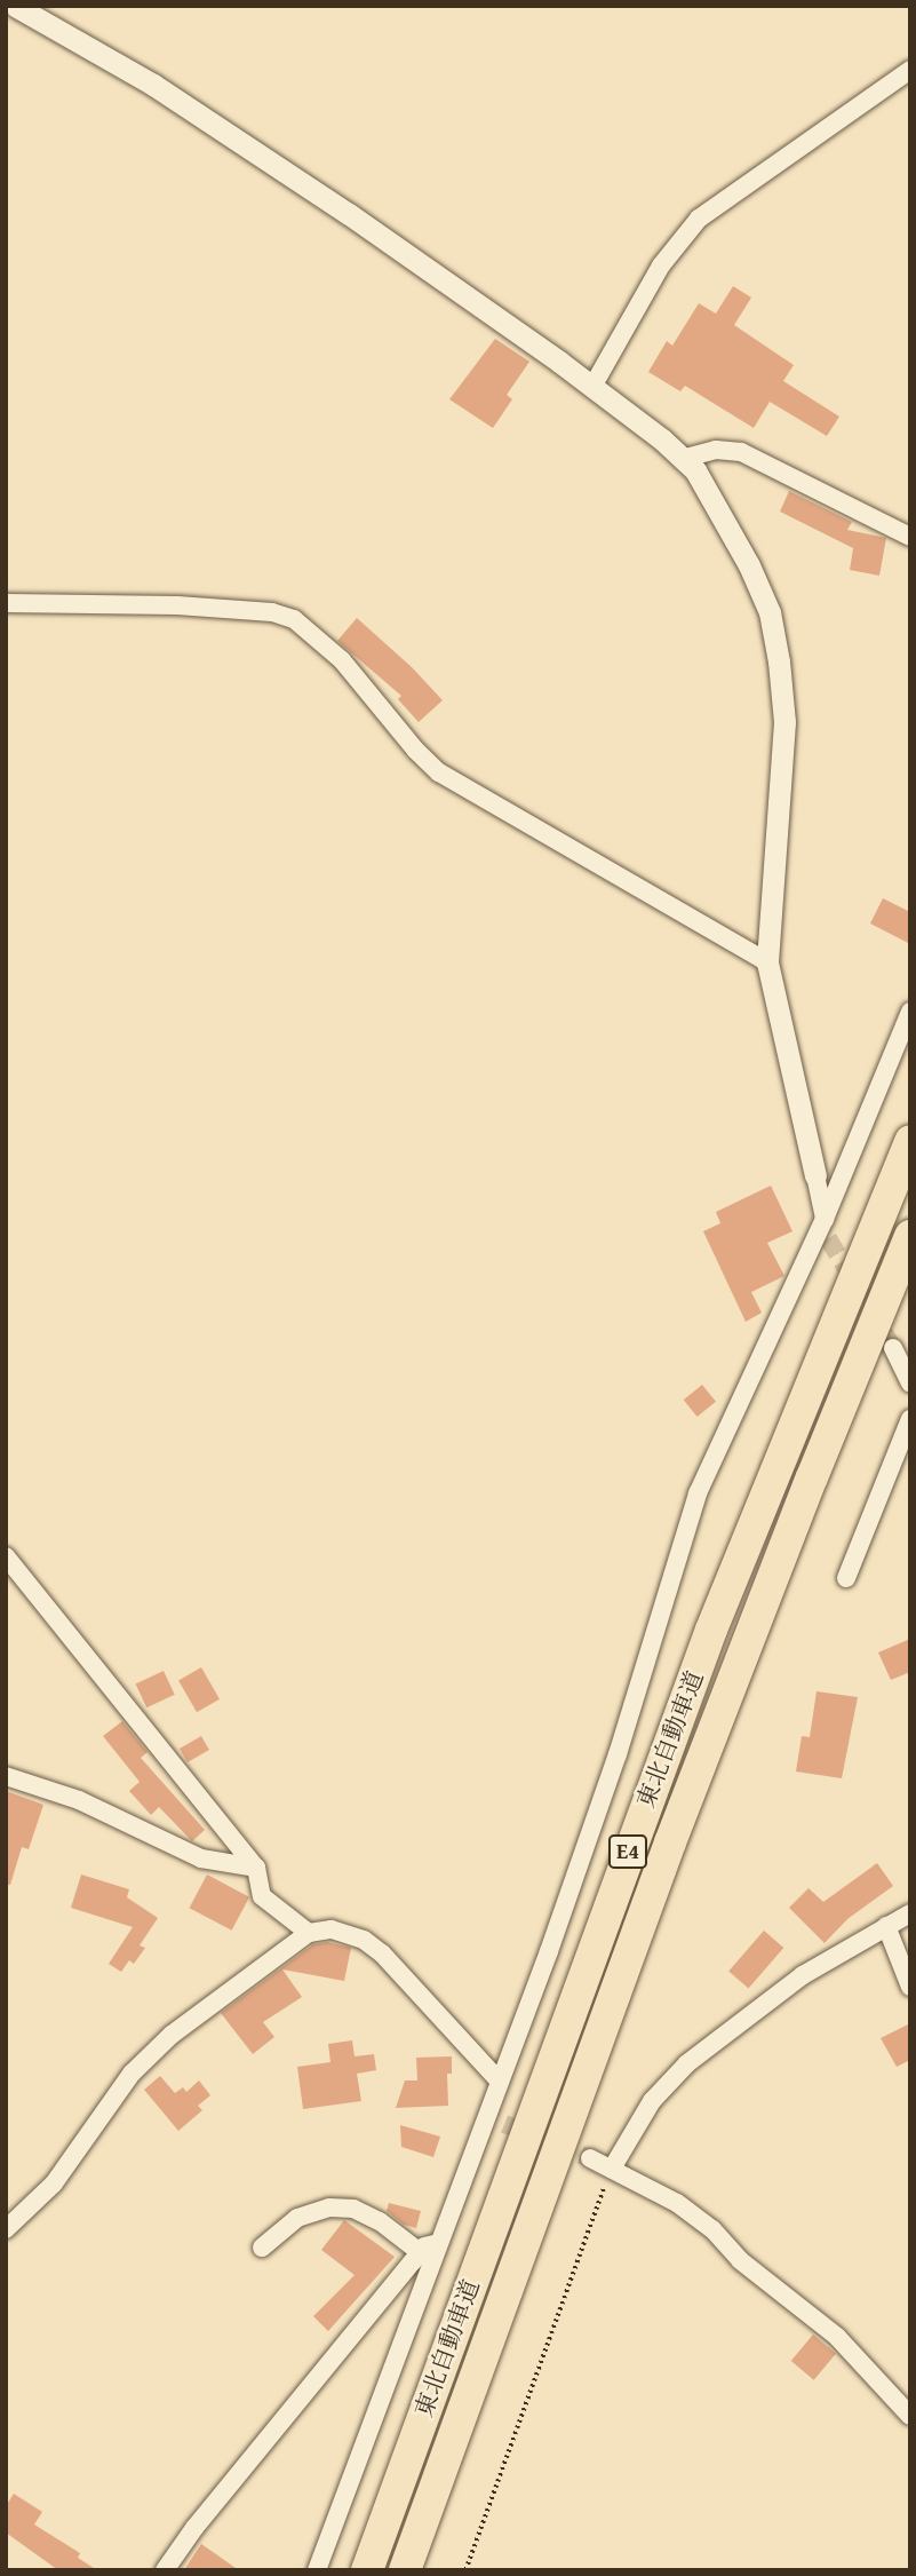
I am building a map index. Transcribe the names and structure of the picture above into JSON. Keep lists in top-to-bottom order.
{
  "streets": {
    "highway": ["東北自動車道", "E4"]
  }
}
